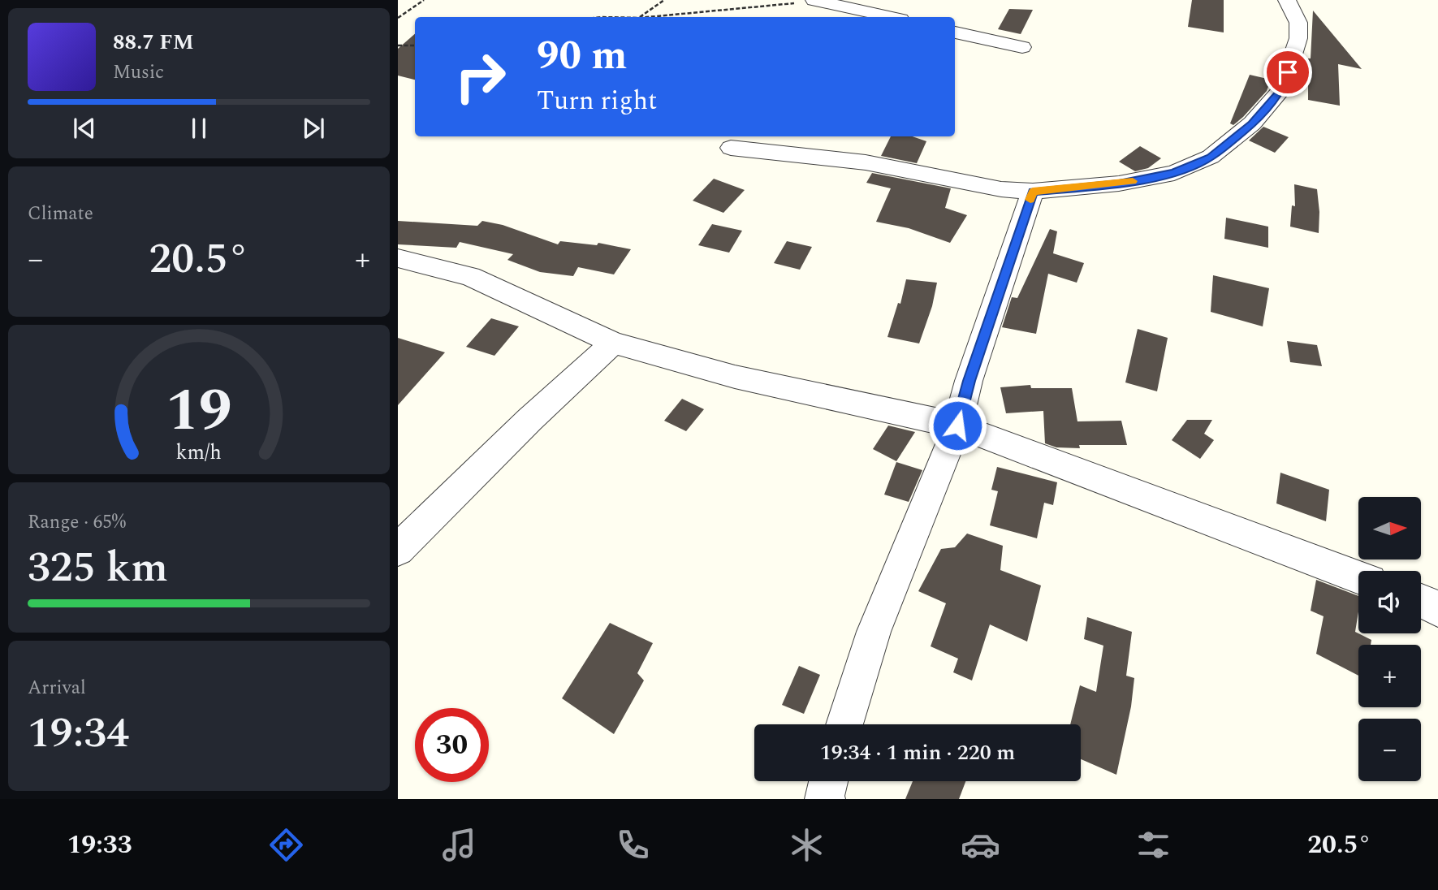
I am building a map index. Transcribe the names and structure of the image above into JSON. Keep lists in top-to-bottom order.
{
  "north": "right",
  "page": {
    "turn": ["90 m", "Turn right"],
    "song": ["88.7 FM", "Music"],
    "tile": [
      "Climate",
      ["Range · 65%", "325 km"],
      ["Arrival", "19:34"]
    ],
    "heat": ["−", "20.5°", "+"],
    "map_buttons": ["+", "−"],
    "limit": "30",
    "trip": "19:34 · 1 min · 220 m",
    "tabs": ["19:33", "20.5°"],
    "gauge": ["19", "km/h"]
  }
}
